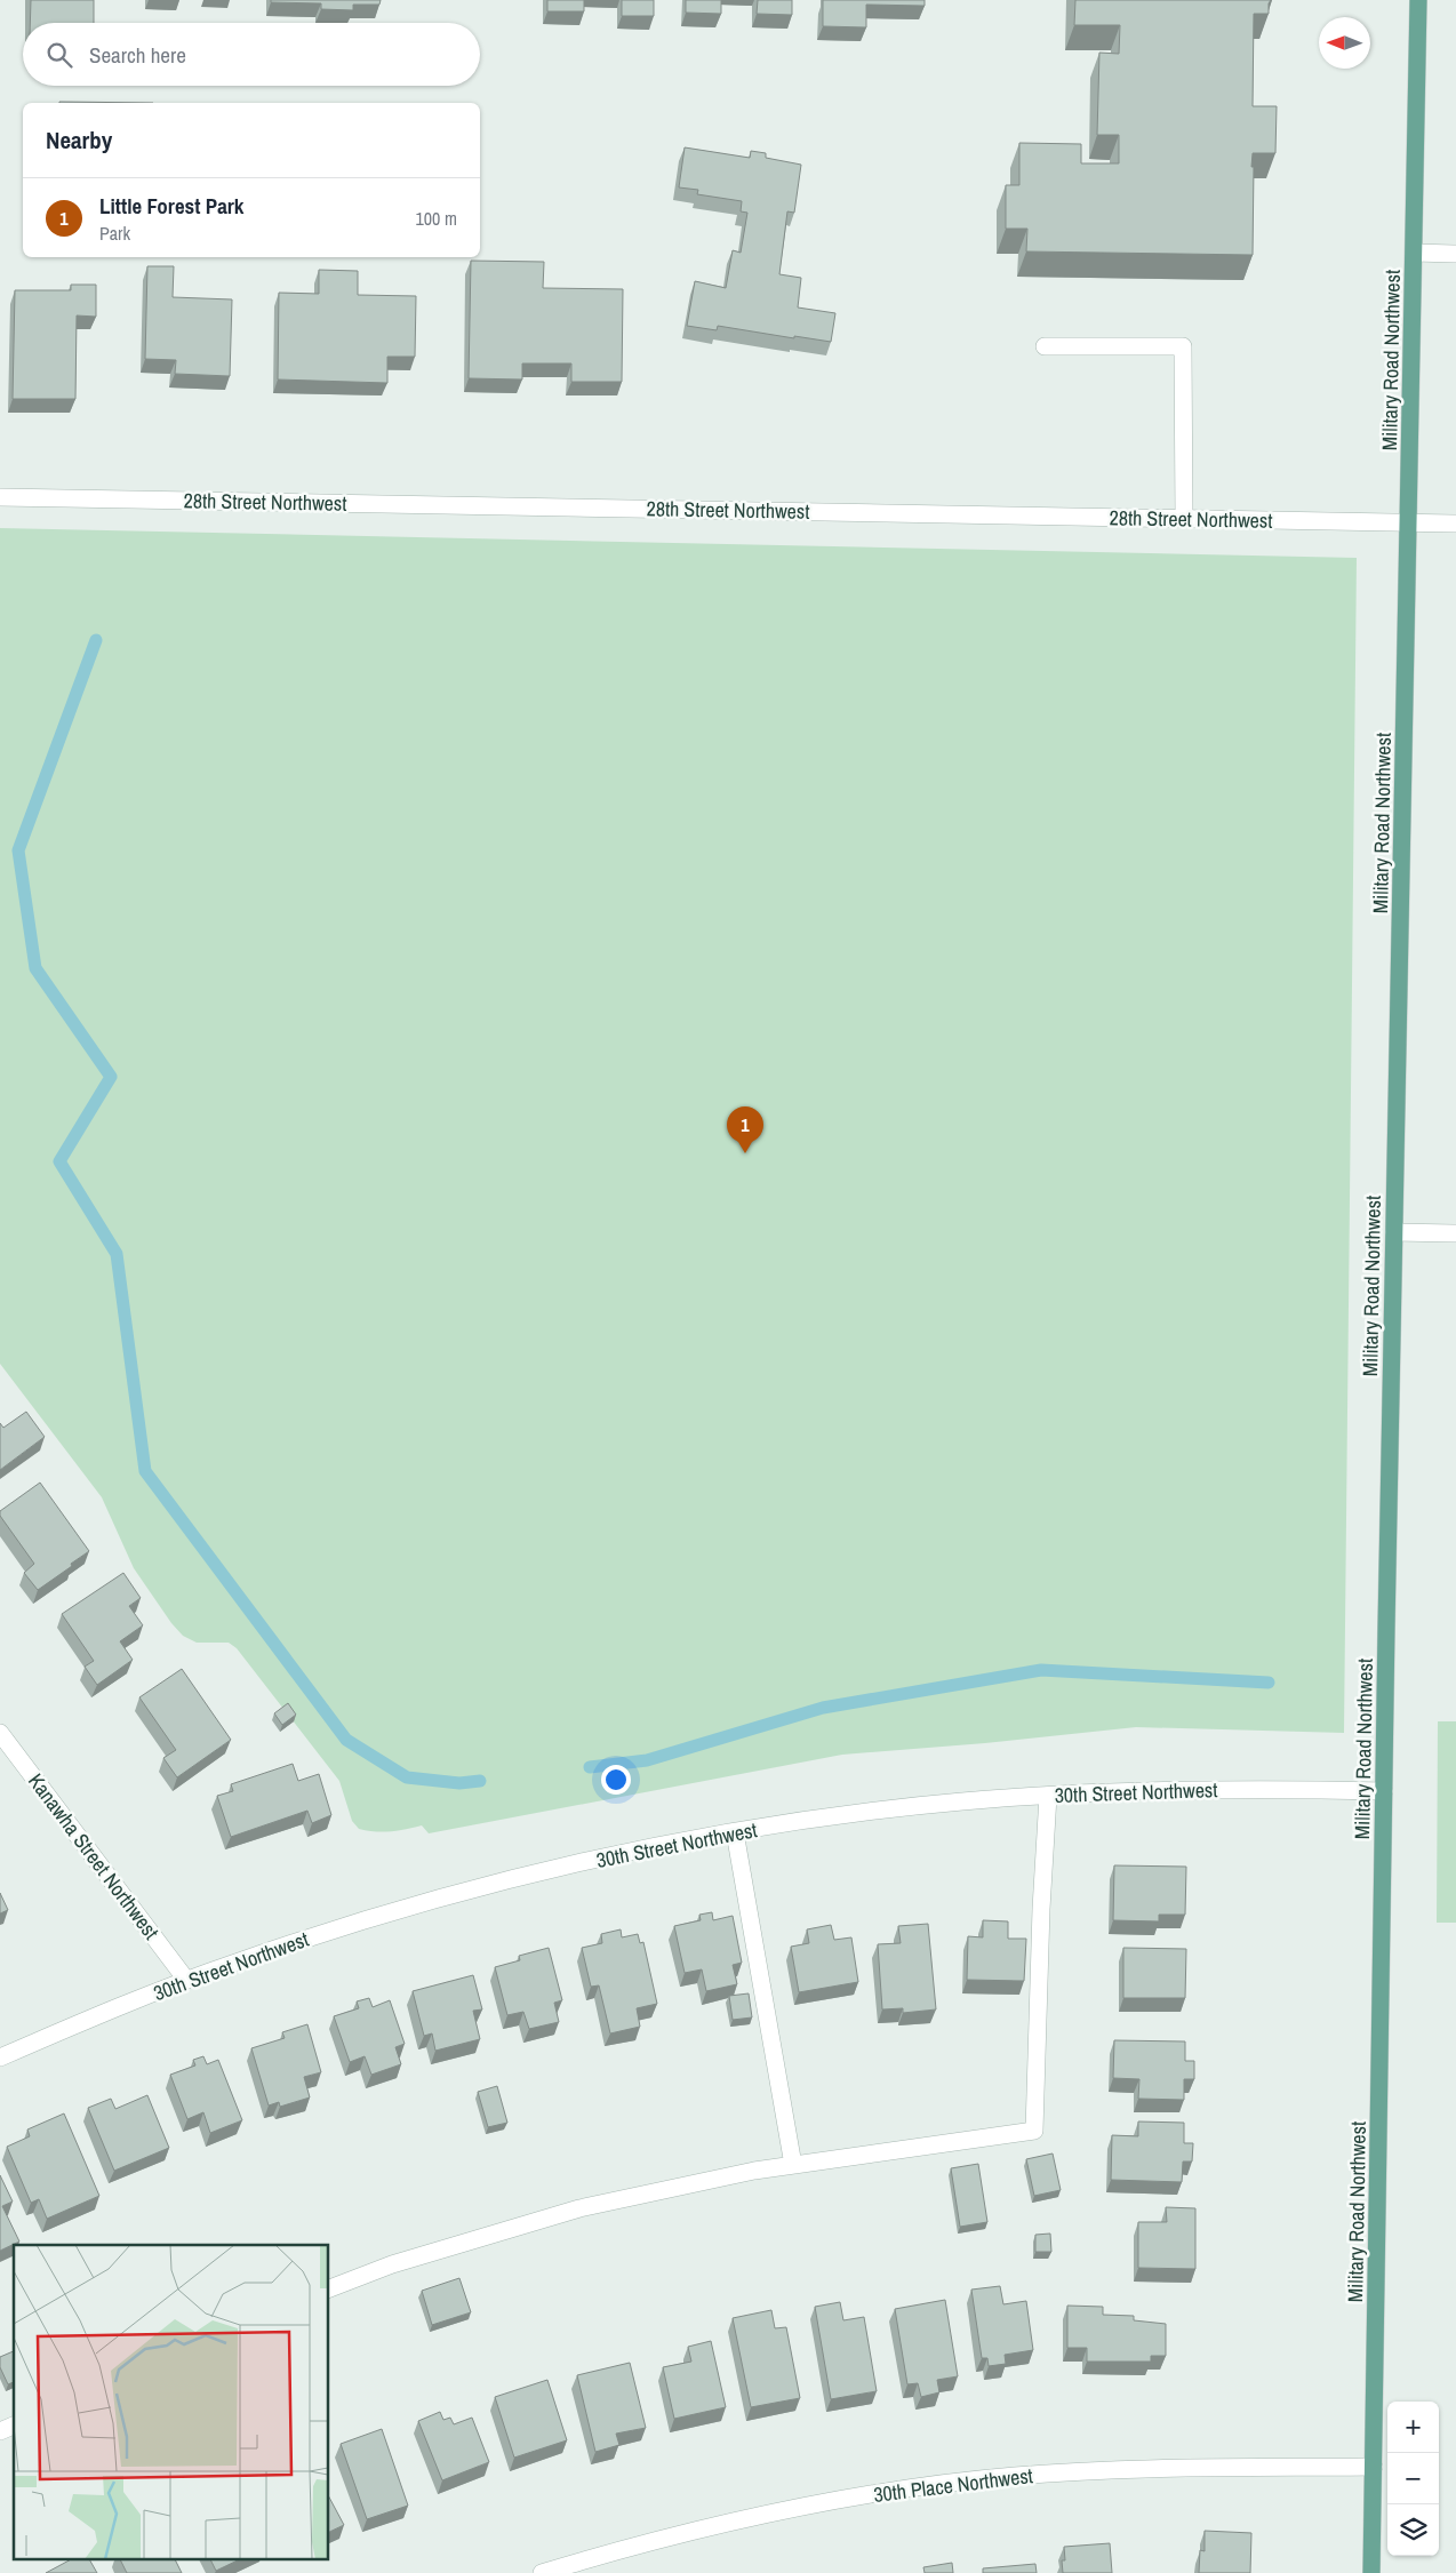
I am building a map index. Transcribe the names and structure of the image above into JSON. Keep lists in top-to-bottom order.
{
  "streets": {
    "main road": ["Military Road Northwest"],
    "street": [
      "28th Street Northwest",
      "30th Street Northwest",
      "Kanawha Street Northwest",
      "30th Place Northwest"
    ]
  },
  "crossings": [
    ["Military Road Northwest", "28th Street Northwest"],
    ["Military Road Northwest", "30th Street Northwest"],
    ["Military Road Northwest", "30th Place Northwest"],
    ["30th Street Northwest", "Kanawha Street Northwest"]
  ],
  "north": "left",
  "page": {
    "search": "Search here",
    "heading": "Nearby",
    "list": [
      {
        "mark": "1",
        "name": "Little Forest Park",
        "note": "Park",
        "value": "100 m"
      }
    ],
    "pins": "1",
    "map_buttons": ["+", "−"]
  }
}
